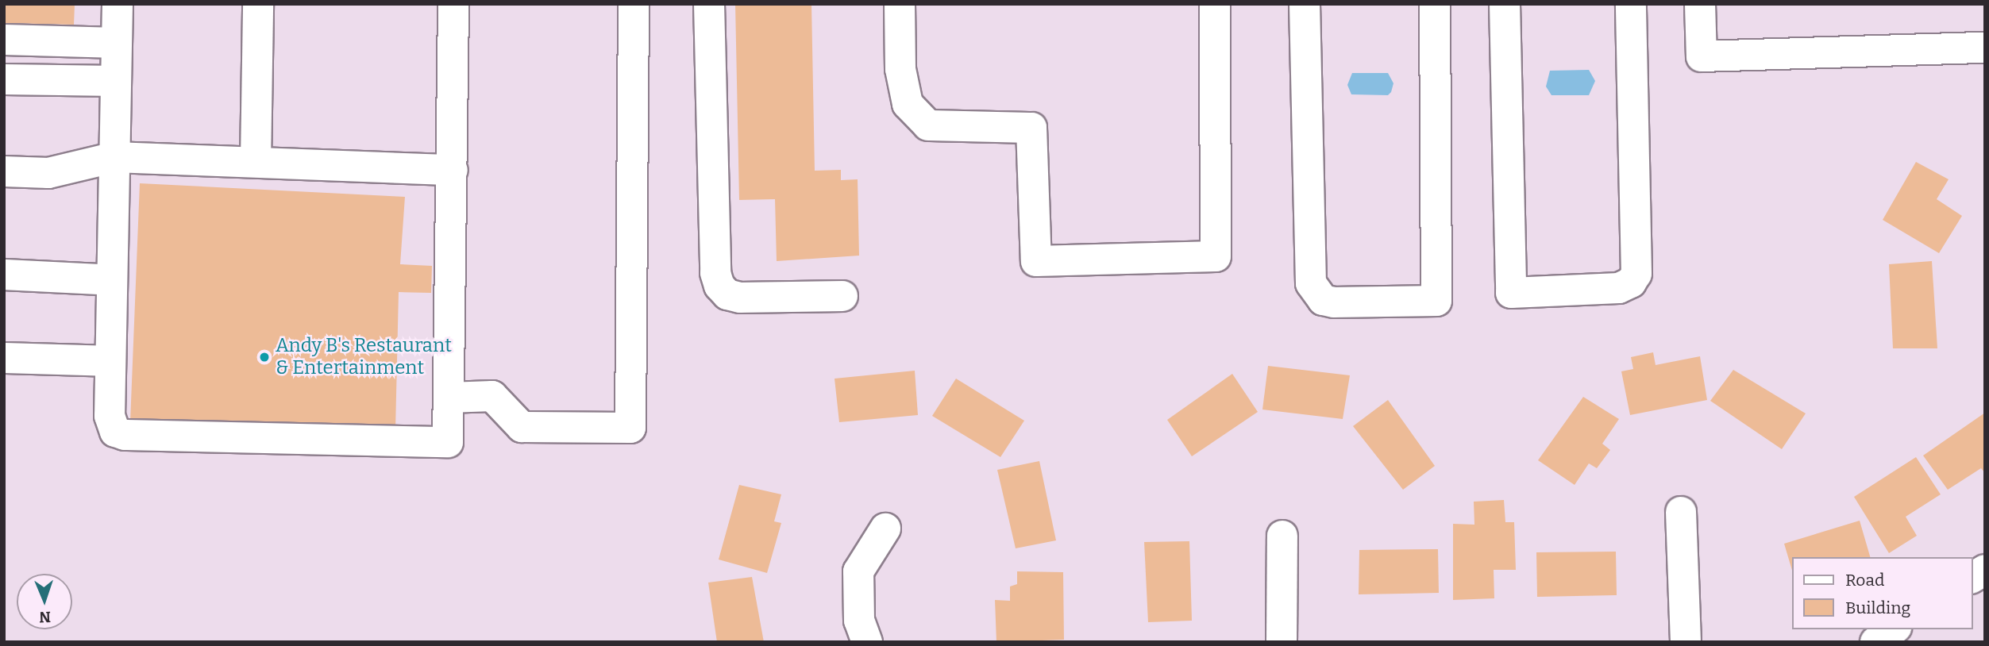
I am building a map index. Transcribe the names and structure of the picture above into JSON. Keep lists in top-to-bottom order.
{
  "places": ["Andy B's Restaurant & Entertainment"],
  "legend": ["Road", "Building"],
  "north": "bottom"
}
